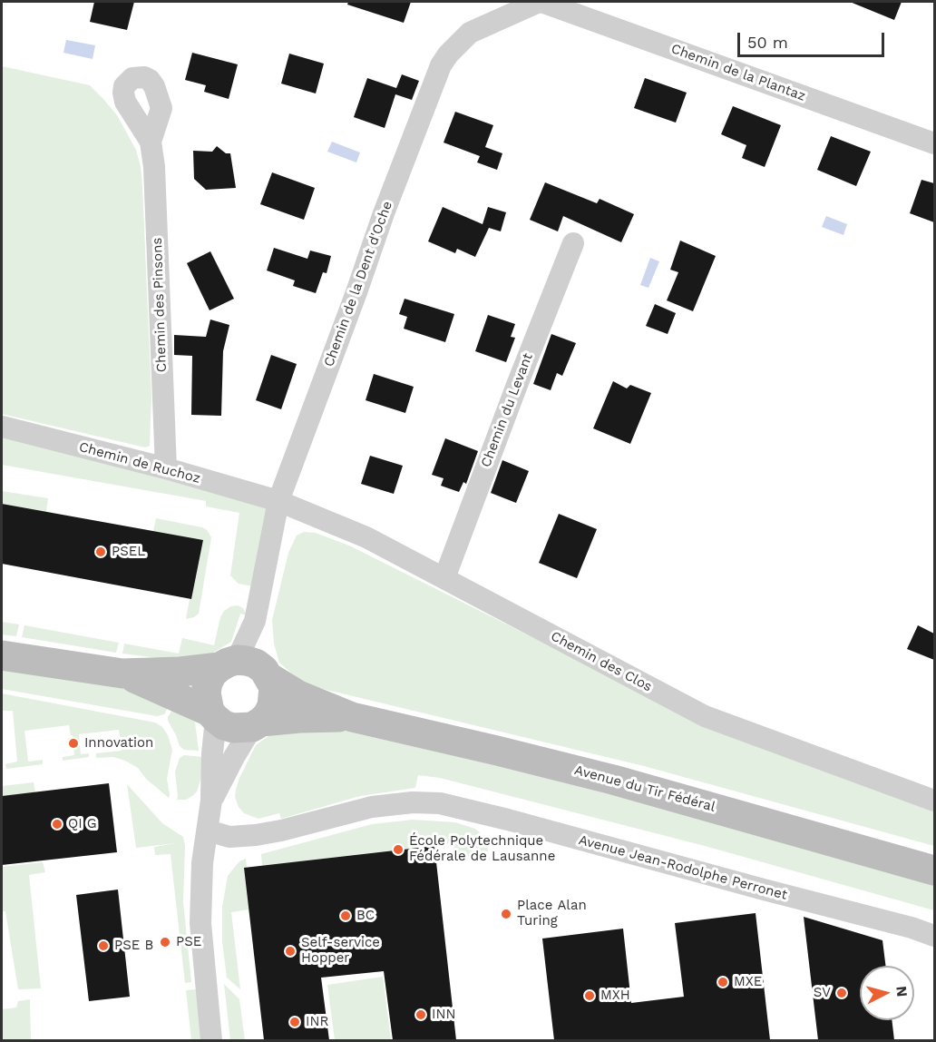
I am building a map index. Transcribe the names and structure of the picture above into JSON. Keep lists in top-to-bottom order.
{
  "streets": {
    "main road": ["Avenue du Tir Fédéral"],
    "street": [
      "Chemin de la Plantaz",
      "Chemin de la Dent d'Oche",
      "Chemin des Pinsons",
      "Chemin du Levant",
      "Chemin de Ruchoz",
      "Chemin des Clos",
      "Avenue Jean-Rodolphe Perronet"
    ]
  },
  "crossings": [
    ["Chemin de la Plantaz", "Chemin de la Dent d'Oche"],
    ["Chemin de la Dent d'Oche", "Chemin de Ruchoz"],
    ["Chemin de la Dent d'Oche", "Chemin des Clos"],
    ["Chemin de la Dent d'Oche", "Avenue du Tir Fédéral"],
    ["Chemin des Pinsons", "Chemin de Ruchoz"],
    ["Chemin du Levant", "Chemin des Clos"],
    ["Chemin de Ruchoz", "Chemin des Clos"]
  ],
  "places": [
    "PSEL",
    "Innovation",
    "QI G",
    "École Polytechnique Fédérale de Lausanne",
    "Place Alan Turing",
    "BC",
    "PSE",
    "PSE B",
    "Self-service Hopper",
    "MXE",
    "SV",
    "MXH",
    "INN",
    "INR"
  ],
  "scale_bar": "50 m",
  "north": "right"
}
